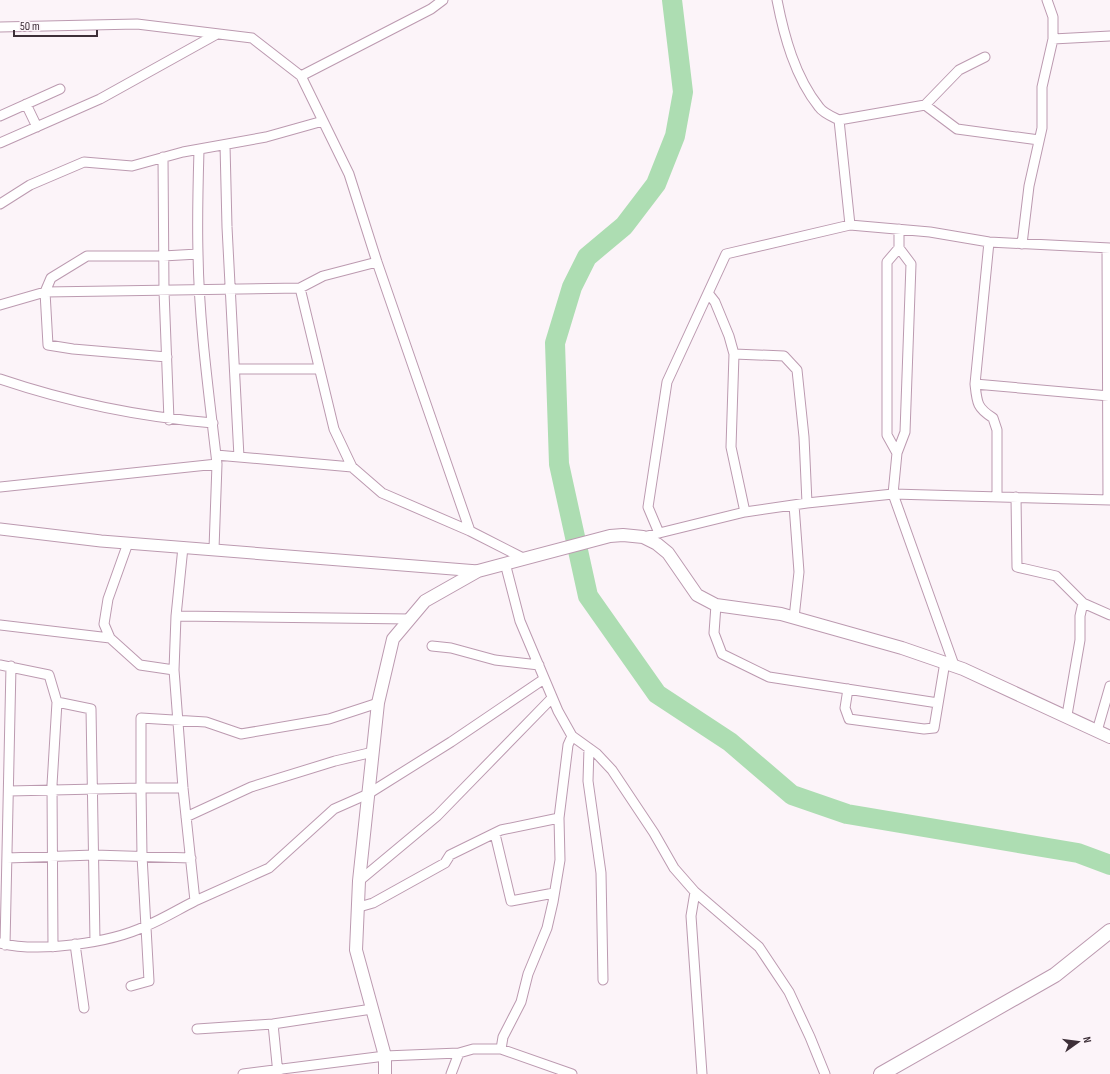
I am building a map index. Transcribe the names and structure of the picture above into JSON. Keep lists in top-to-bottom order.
{
  "scale_bar": "50 m",
  "north": "right"
}
